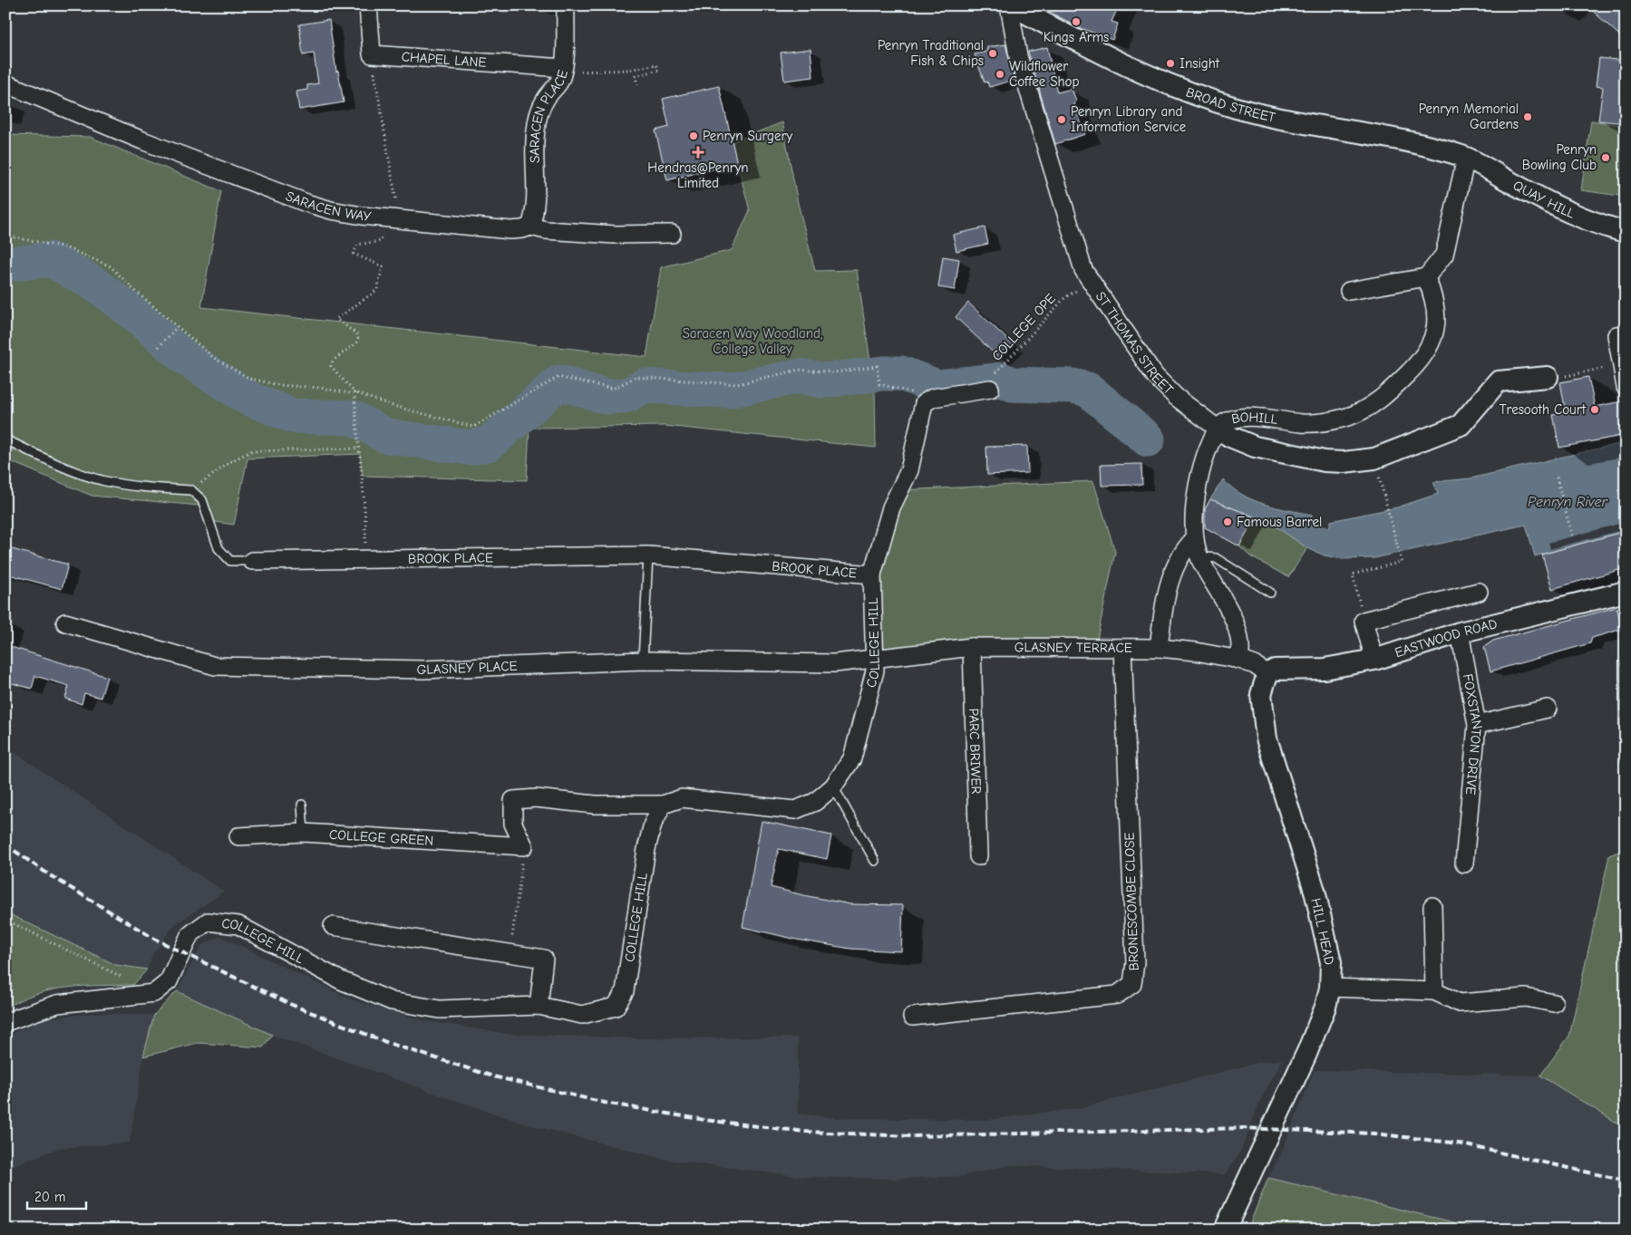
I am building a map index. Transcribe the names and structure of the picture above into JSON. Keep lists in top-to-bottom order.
{
  "streets": {
    "street": [
      "CHAPEL LANE",
      "BROAD STREET",
      "SARACEN PLACE",
      "QUAY HILL",
      "SARACEN WAY",
      "ST THOMAS STREET",
      "BOHILL",
      "BROOK PLACE",
      "EASTWOOD ROAD",
      "COLLEGE HILL",
      "GLASNEY TERRACE",
      "GLASNEY PLACE",
      "FOXSTANTON DRIVE",
      "PARC BRIWER",
      "COLLEGE GREEN",
      "BRONESCOMBE CLOSE",
      "HILL HEAD"
    ],
    "path": ["COLLEGE OPE"]
  },
  "crossings": [
    ["CHAPEL LANE", "SARACEN PLACE"],
    ["BROAD STREET", "QUAY HILL"],
    ["BROAD STREET", "ST THOMAS STREET"],
    ["SARACEN PLACE", "SARACEN WAY"],
    ["COLLEGE OPE", "ST THOMAS STREET"],
    ["ST THOMAS STREET", "BOHILL"],
    ["BROOK PLACE", "COLLEGE HILL"],
    ["EASTWOOD ROAD", "GLASNEY TERRACE"],
    ["EASTWOOD ROAD", "FOXSTANTON DRIVE"],
    ["EASTWOOD ROAD", "HILL HEAD"],
    ["COLLEGE HILL", "GLASNEY TERRACE"],
    ["COLLEGE HILL", "GLASNEY PLACE"],
    ["GLASNEY TERRACE", "GLASNEY PLACE"],
    ["GLASNEY TERRACE", "PARC BRIWER"],
    ["GLASNEY TERRACE", "BRONESCOMBE CLOSE"],
    ["GLASNEY TERRACE", "HILL HEAD"]
  ],
  "water": ["Penryn River"],
  "parks": ["Saracen Way Woodland, College Valley"],
  "places": {
    "other": [
      "Kings Arms",
      "Penryn Traditional Fish & Chips",
      "Insight",
      "Wildflower Coffee Shop",
      "Penryn Memorial Gardens",
      "Penryn Library and Information Service",
      "Penryn Surgery",
      "Penryn Bowling Club",
      "Tresooth Court",
      "Famous Barrel"
    ],
    "health": ["Hendras@Penryn Limited"]
  },
  "scale_bar": "20 m"
}
